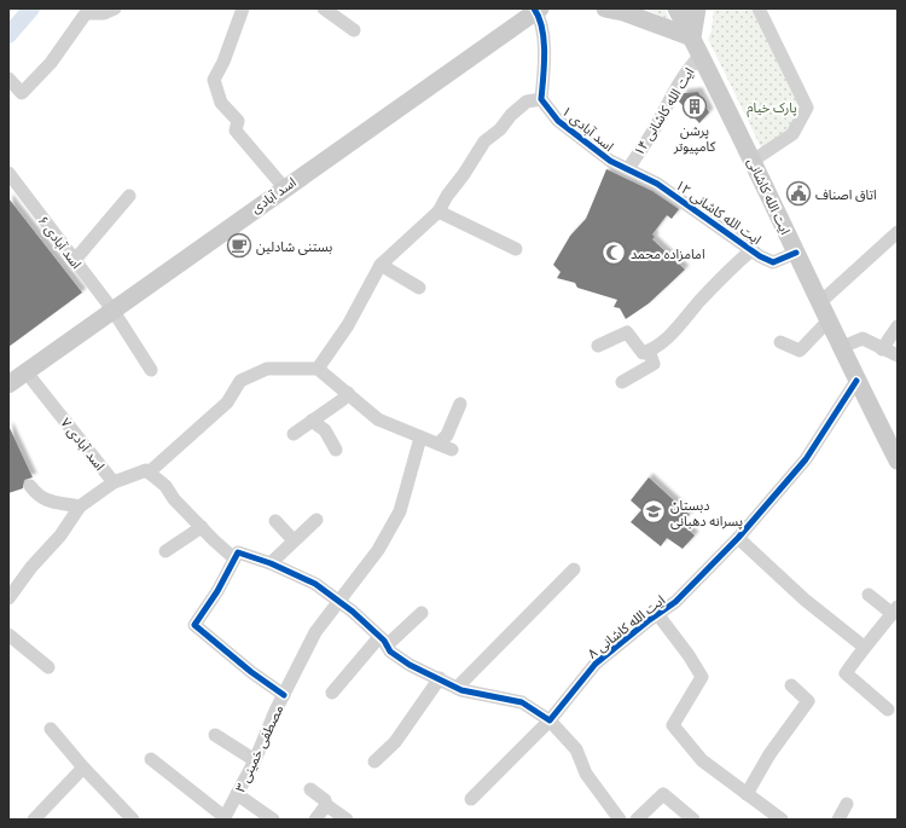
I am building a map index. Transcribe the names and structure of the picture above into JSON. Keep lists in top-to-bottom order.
{
  "streets": {
    "main road": ["اسد آبادی", "ایت الله کاشانی"],
    "street": [
      "ایت الله کاشانی ۱۴",
      "اسد آبادی ۱",
      "ایت الله کاشانی ۱۲",
      "اسد آبادی ۶",
      "اسد آبادی ۷",
      "ایت الله کاشانی ۸",
      "مصطفی خمینی ۳"
    ]
  },
  "crossings": [
    ["ایت الله کاشانی ۱۴", "اسد آبادی ۱"],
    ["ایت الله کاشانی ۱۴", "ایت الله کاشانی"],
    ["ایت الله کاشانی ۱۴", "ایت الله کاشانی ۱۲"],
    ["اسد آبادی ۱", "ایت الله کاشانی ۱۲"],
    ["اسد آبادی", "اسد آبادی ۶"],
    ["اسد آبادی", "اسد آبادی ۷"],
    ["ایت الله کاشانی", "ایت الله کاشانی ۱۲"],
    ["ایت الله کاشانی", "ایت الله کاشانی ۸"]
  ],
  "parks": ["پارک خیام"],
  "places": {
    "building": ["پرشن کامپیوتر"],
    "public building": ["اتاق اصناف"],
    "cafe": ["بستنی شادلین"],
    "mosque": ["امامزاده محمد"],
    "school or university": ["دبستان پسرانه دهبانی"]
  }
}
